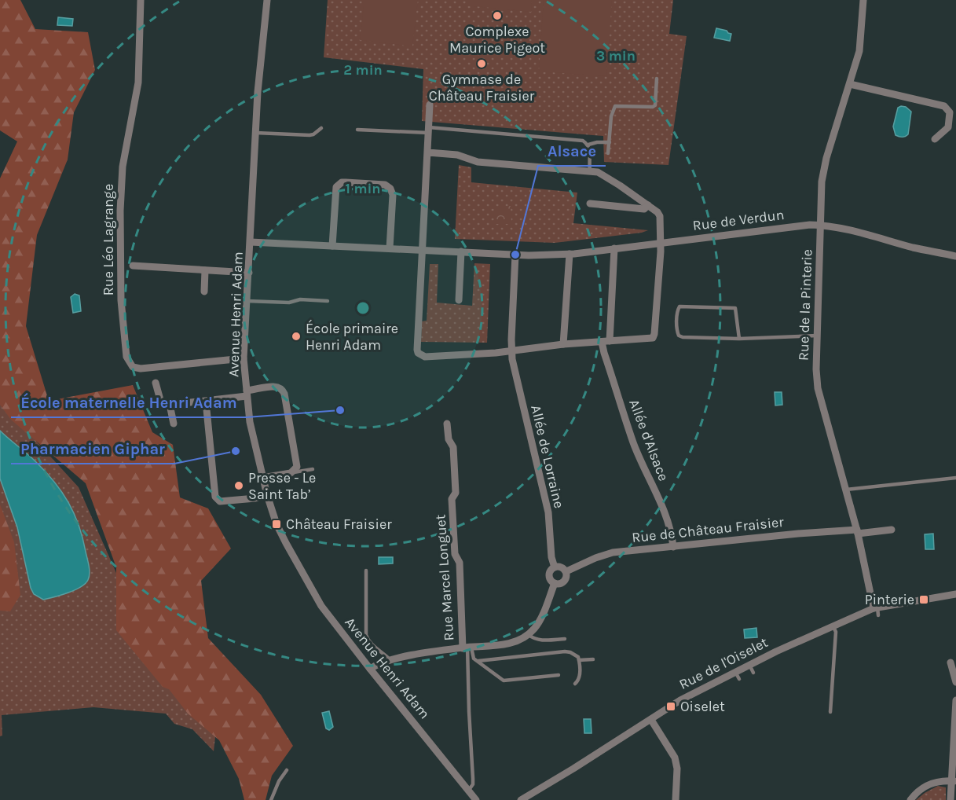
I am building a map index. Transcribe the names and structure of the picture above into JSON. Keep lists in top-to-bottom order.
{
  "streets": {
    "street": [
      "Rue de Verdun",
      "Rue Léo Lagrange",
      "Rue de la Pinterie",
      "Avenue Henri Adam",
      "Allée d'Alsace",
      "Allée de Lorraine",
      "Rue de Château Fraisier",
      "Rue Marcel Longuet",
      "Rue de l'Oiselet"
    ]
  },
  "crossings": [
    ["Rue de Verdun", "Rue de la Pinterie"],
    ["Rue de Verdun", "Avenue Henri Adam"],
    ["Rue Léo Lagrange", "Avenue Henri Adam"],
    ["Rue de la Pinterie", "Rue de Château Fraisier"],
    ["Rue de la Pinterie", "Rue de l'Oiselet"],
    ["Allée d'Alsace", "Rue de Château Fraisier"],
    ["Allée de Lorraine", "Rue de Château Fraisier"]
  ],
  "places": {
    "other": [
      "Complexe Maurice Pigeot",
      "Gymnase de Château Fraisier",
      "Alsace",
      "École primaire Henri Adam",
      "École maternelle Henri Adam",
      "Pharmacien Giphar",
      "Presse - Le Saint Tab’"
    ],
    "transit": ["Château Fraisier", "Pinterie", "Oiselet"]
  },
  "rings": ["3 min", "2 min", "1 min"]
}
